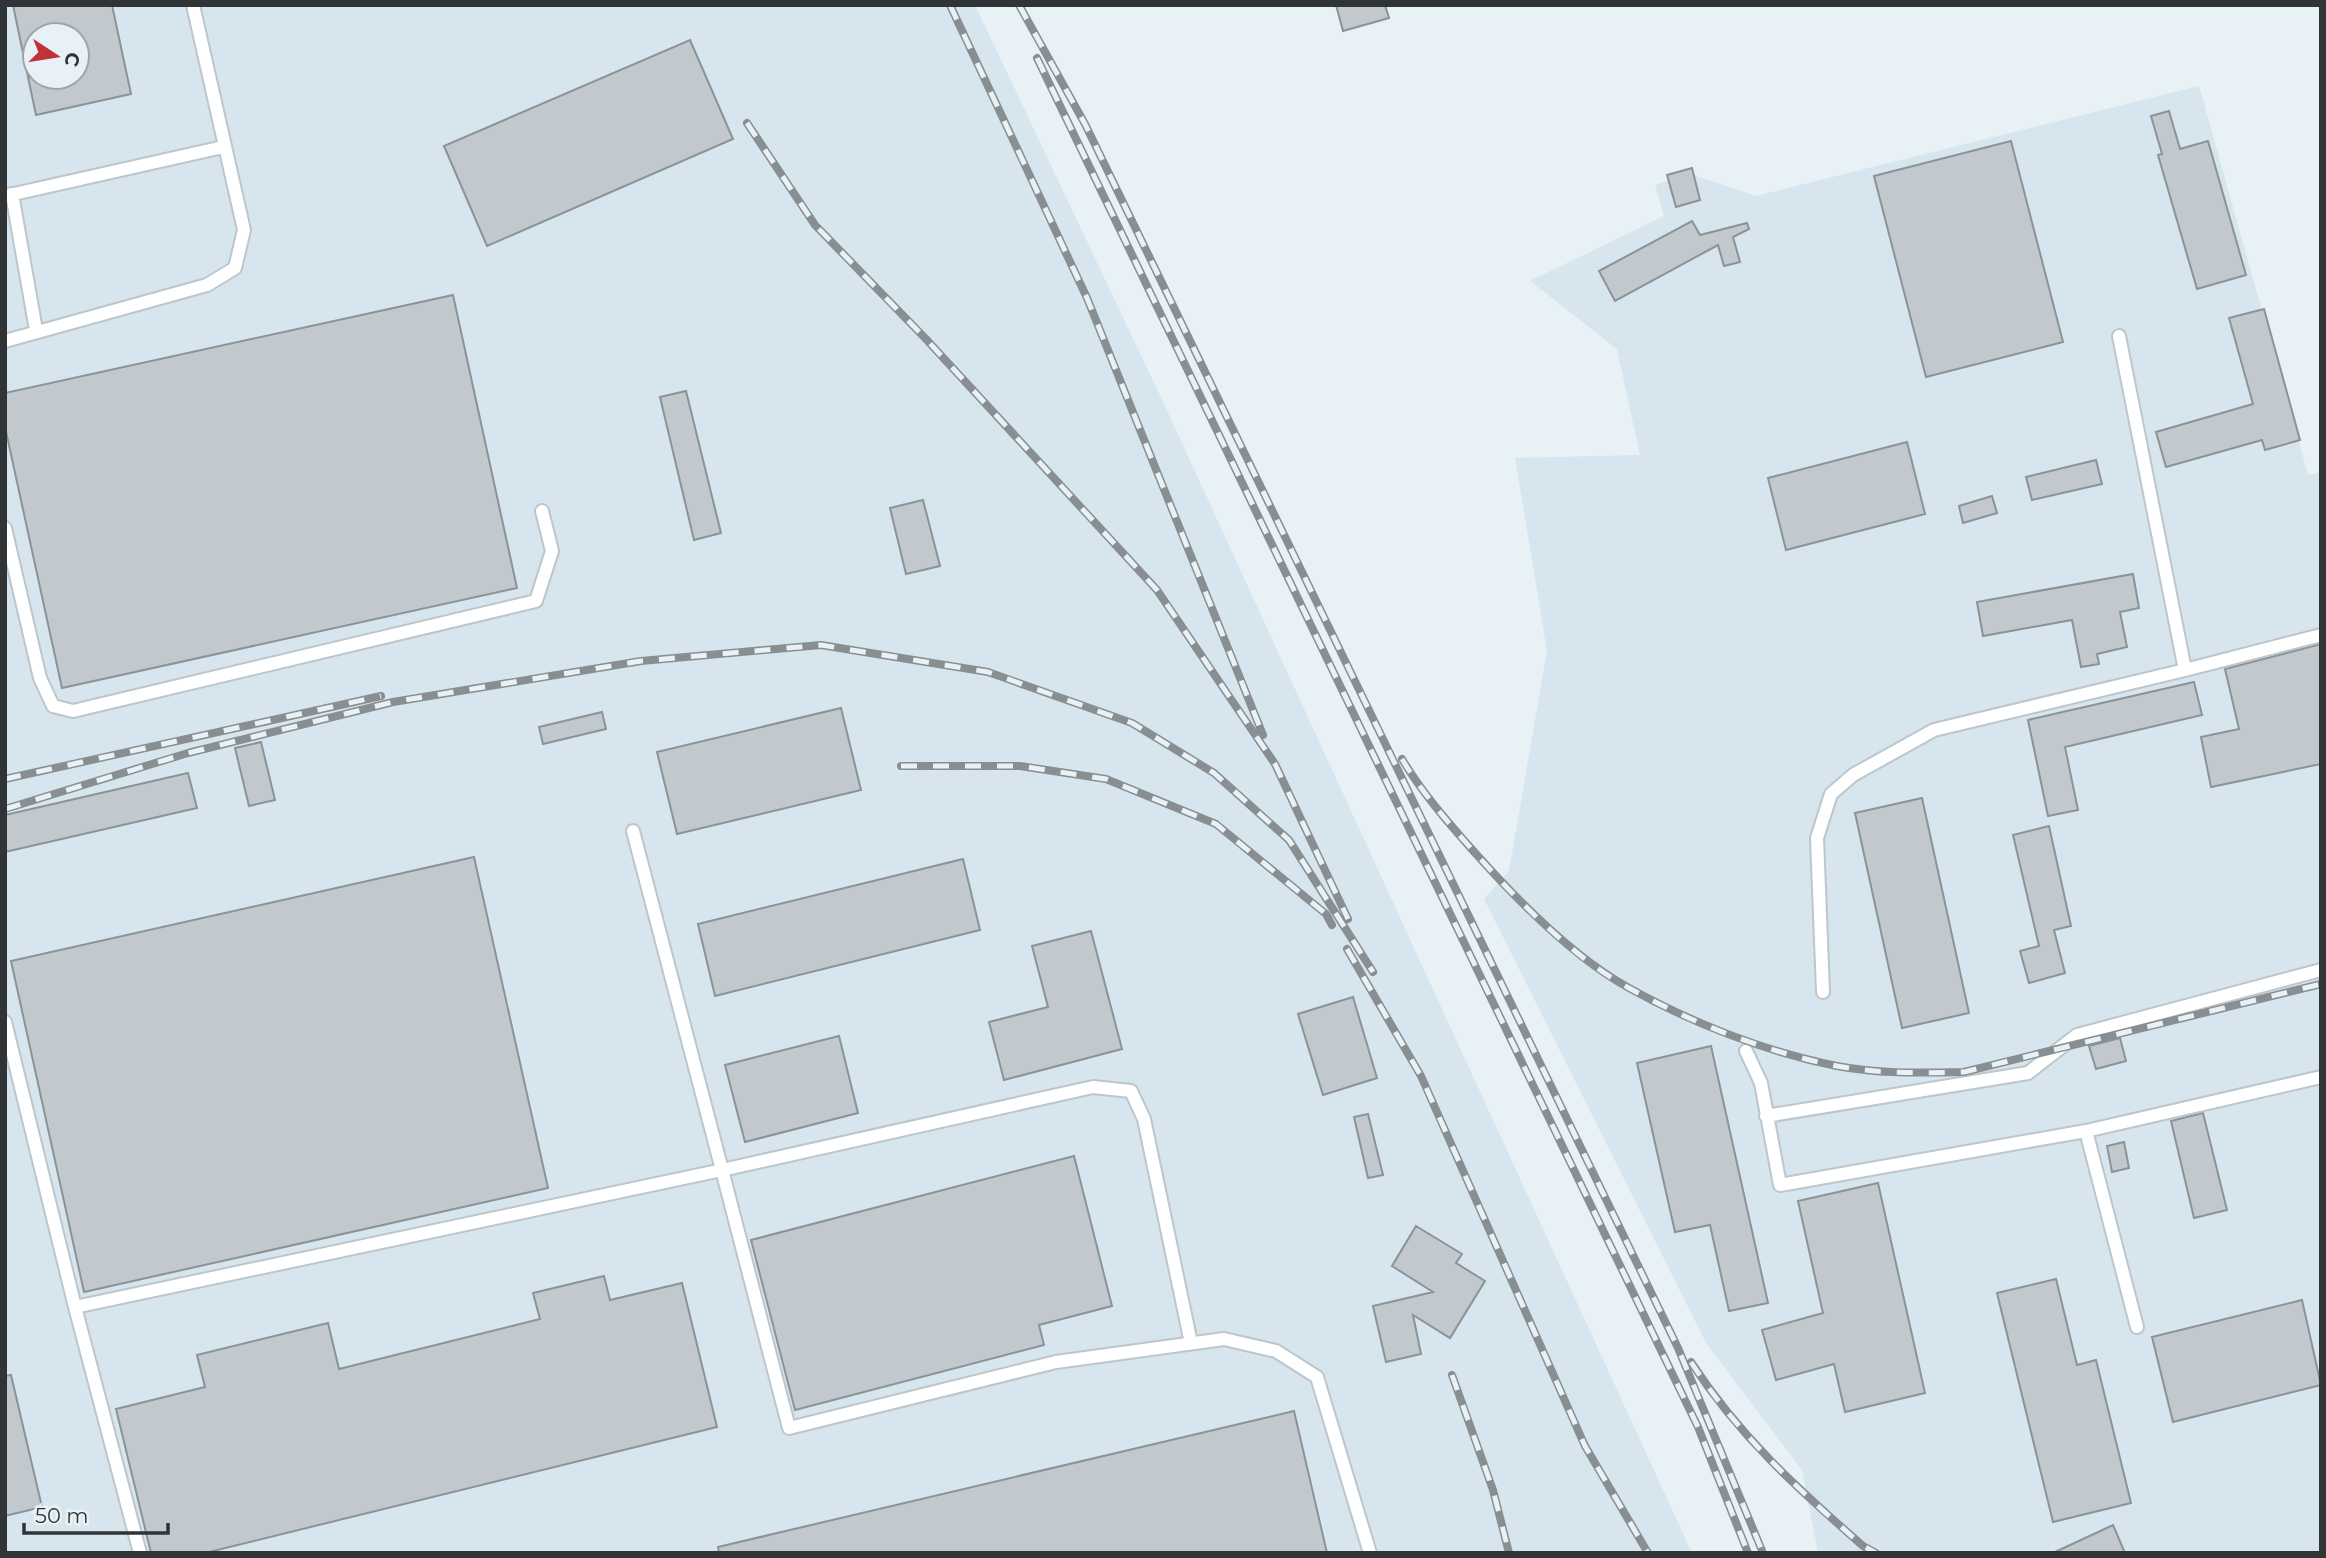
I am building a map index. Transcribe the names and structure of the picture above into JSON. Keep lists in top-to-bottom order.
{
  "scale_bar": "50 m",
  "north": "right"
}
